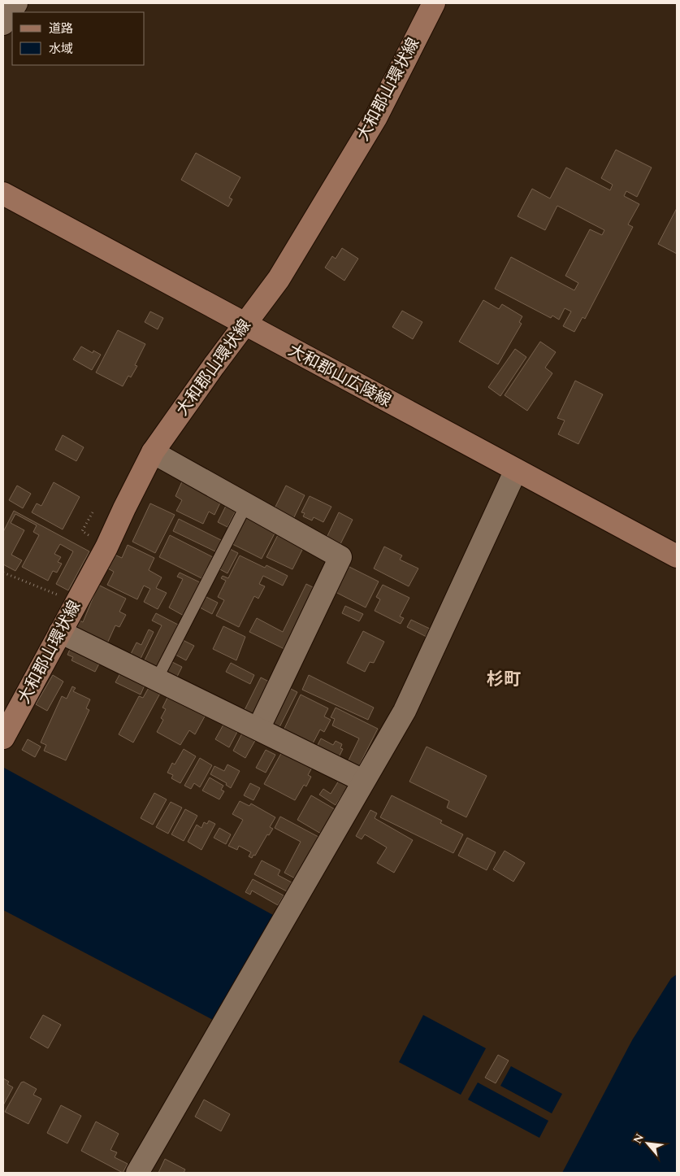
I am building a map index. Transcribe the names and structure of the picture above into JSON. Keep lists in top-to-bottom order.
{
  "streets": {
    "main road": ["大和郡山環状線", "大和郡山広陵線"]
  },
  "crossings": [
    ["大和郡山環状線", "大和郡山広陵線"]
  ],
  "districts": ["杉町"],
  "legend": ["道路", "水域"],
  "north": "top left"
}
